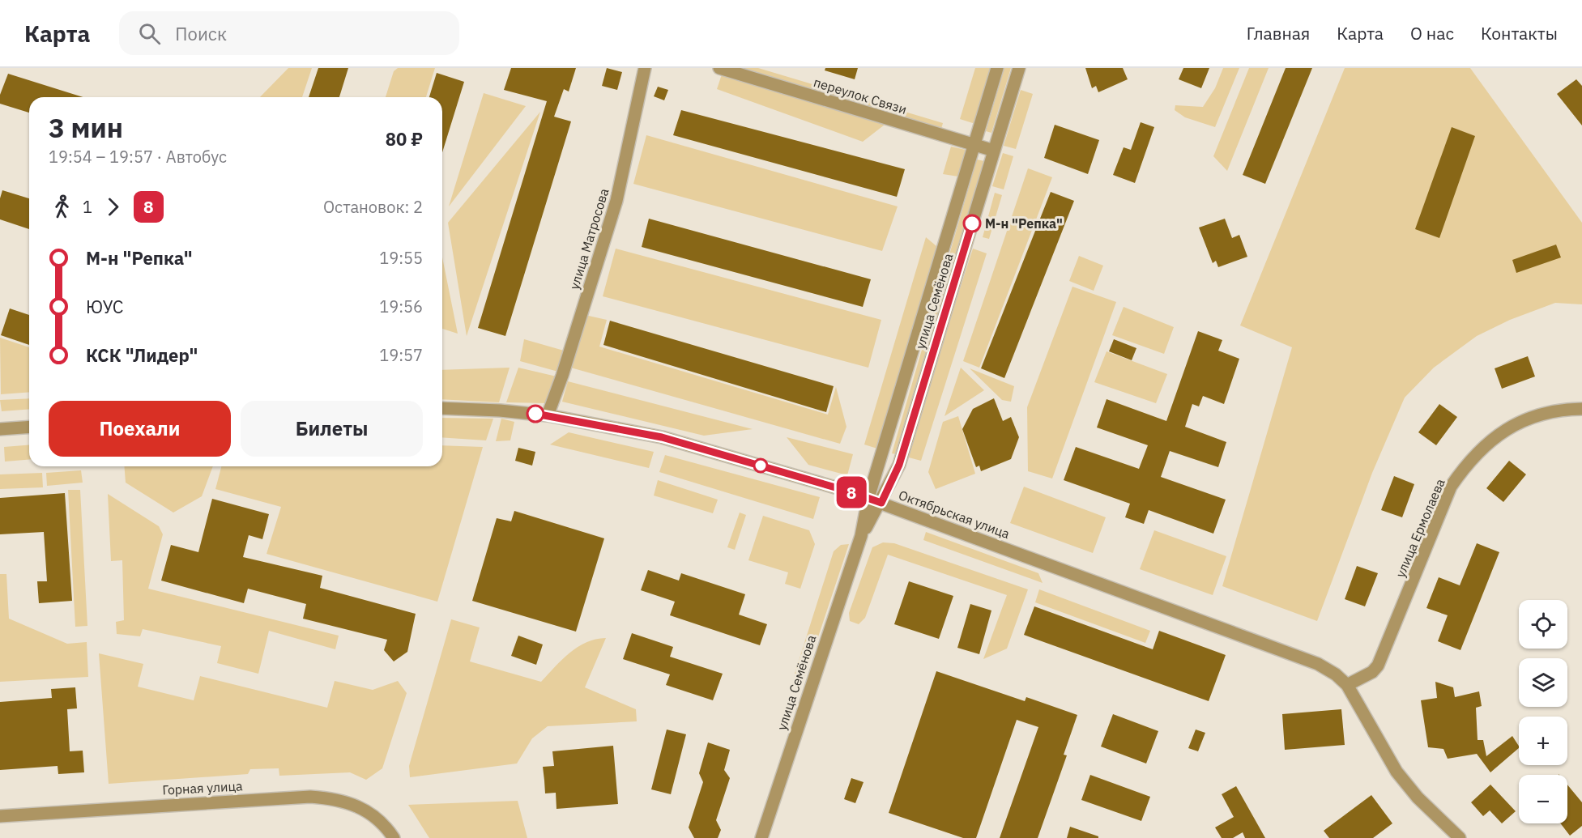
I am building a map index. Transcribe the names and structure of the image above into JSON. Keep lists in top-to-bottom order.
{
  "streets": {
    "street": [
      "переулок Связи",
      "улица Матросова",
      "улица Семёнова",
      "Октябрьская улица",
      "улица Ермолаева",
      "Горная улица"
    ]
  },
  "crossings": [
    ["переулок Связи", "улица Семёнова"],
    ["улица Матросова", "Октябрьская улица"],
    ["улица Семёнова", "Октябрьская улица"],
    ["Октябрьская улица", "улица Ермолаева"]
  ],
  "places": ["М-н \"Репка\""],
  "lines": ["bus line 8"],
  "page": {
    "header": "Карта",
    "search": "Поиск",
    "nav": [
      "Главная",
      "Карта",
      "О нас",
      "Контакты"
    ],
    "on_map": "8",
    "heading": ["3 мин", "19:54 – 19:57 · Автобус", "80 ₽"],
    "legs": ["1", "8", "Остановок: 2"],
    "list": [
      {
        "name": "М-н \"Репка\"",
        "value": "19:55"
      },
      {
        "name": "ЮУС",
        "value": "19:56"
      },
      {
        "name": "КСК \"Лидер\"",
        "value": "19:57"
      }
    ],
    "buttons": ["Поехали", "Билеты"],
    "map_buttons": ["+", "−"]
  }
}
